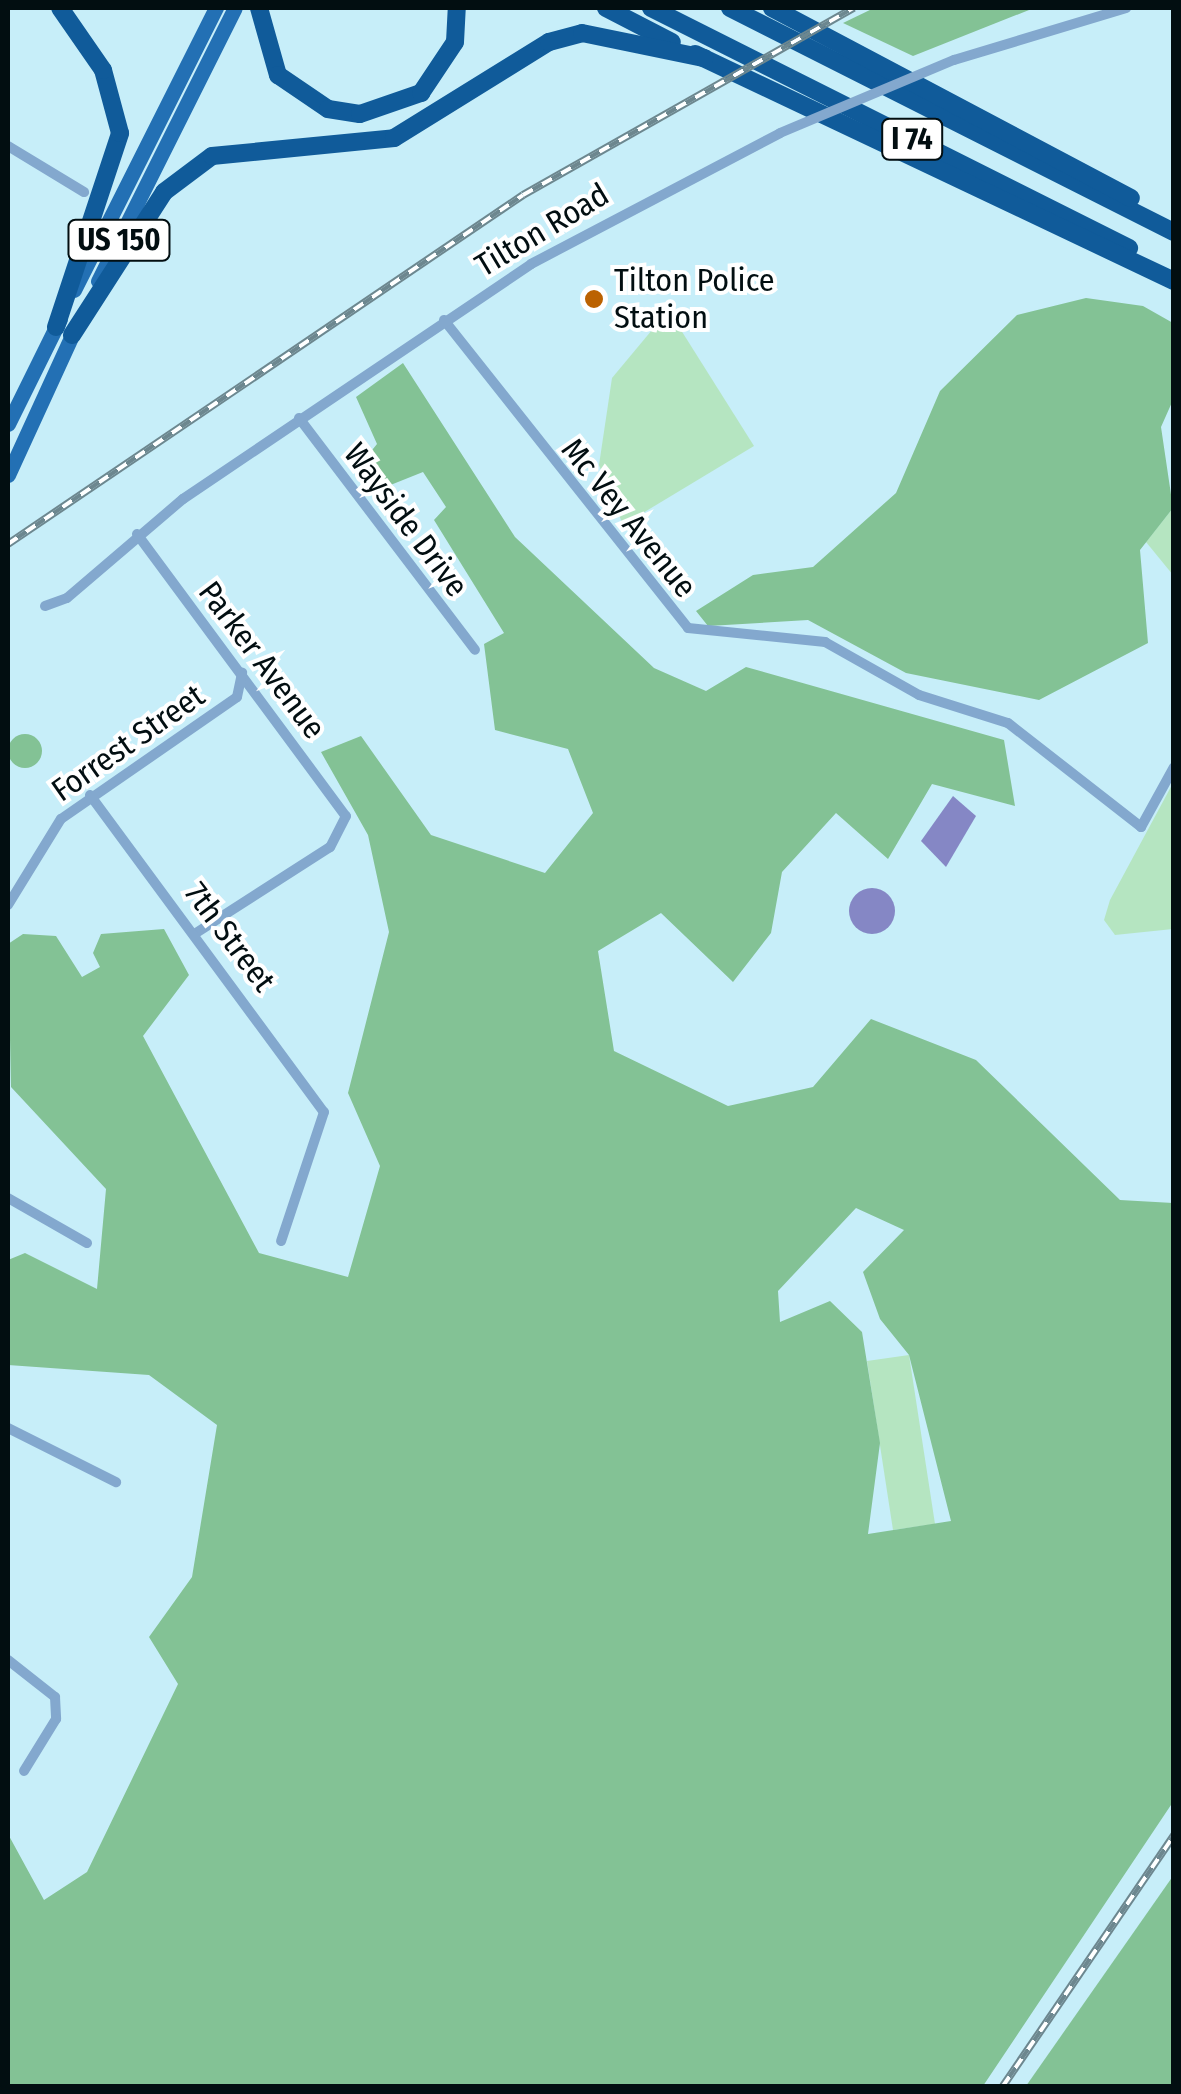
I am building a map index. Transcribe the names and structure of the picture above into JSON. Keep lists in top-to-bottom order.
{
  "streets": {
    "highway": ["I 74"],
    "main road": ["US 150"],
    "street": [
      "Tilton Road",
      "Mc Vey Avenue",
      "Wayside Drive",
      "Parker Avenue",
      "Forrest Street",
      "7th Street"
    ]
  },
  "crossings": [
    ["Tilton Road", "Mc Vey Avenue"],
    ["Tilton Road", "Wayside Drive"],
    ["Tilton Road", "Parker Avenue"],
    ["Parker Avenue", "Forrest Street"],
    ["Parker Avenue", "7th Street"],
    ["Forrest Street", "7th Street"]
  ],
  "places": ["Tilton Police Station"]
}
